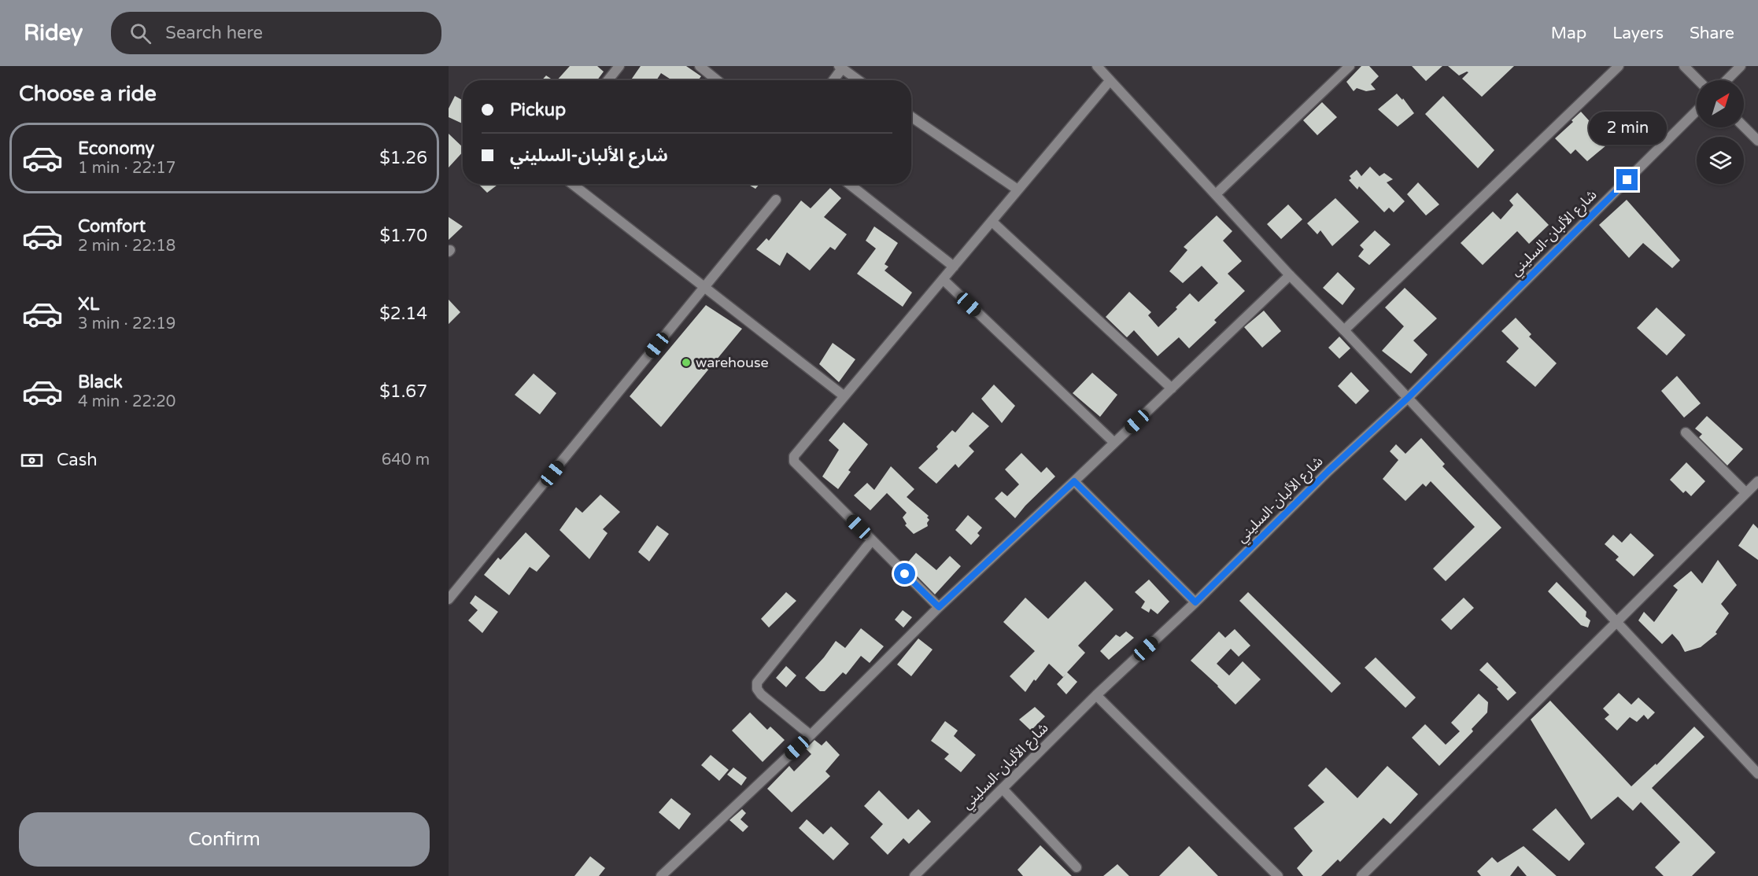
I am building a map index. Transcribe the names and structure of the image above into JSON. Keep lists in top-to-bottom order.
{
  "streets": {
    "street": ["شارع الألبان-السليني"]
  },
  "places": ["warehouse"],
  "north": "top right",
  "page": {
    "header": "Ridey",
    "search": "Search here",
    "nav": ["Map", "Layers", "Share"],
    "heading": "Choose a ride",
    "banner": ["Pickup", "شارع الألبان-السليني"],
    "bubble": "2 min",
    "list": [
      {
        "name": "Economy",
        "note": "1 min · 22:17",
        "value": "$1.26"
      },
      {
        "name": "Comfort",
        "note": "2 min · 22:18",
        "value": "$1.70"
      },
      {
        "name": "XL",
        "note": "3 min · 22:19",
        "value": "$2.14"
      },
      {
        "name": "Black",
        "note": "4 min · 22:20",
        "value": "$1.67"
      }
    ],
    "pay": ["Cash", "640 m"],
    "buttons": "Confirm"
  }
}
